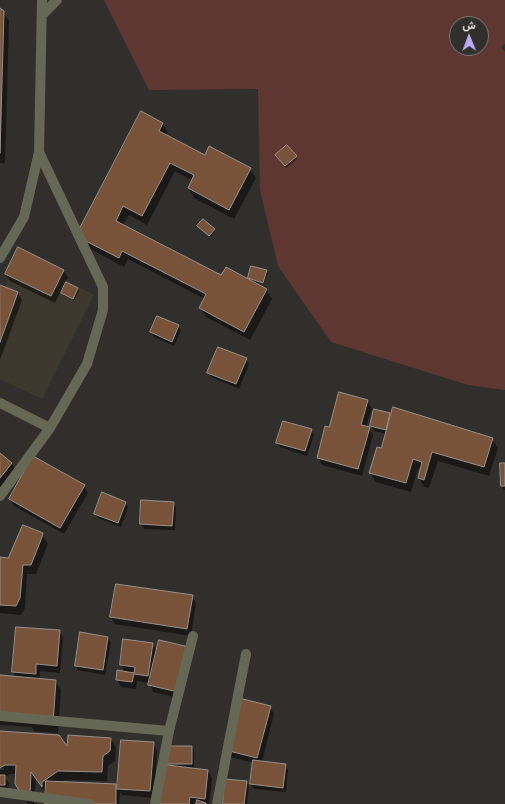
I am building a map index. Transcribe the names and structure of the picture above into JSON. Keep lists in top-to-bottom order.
{
  "north": "top"
}
